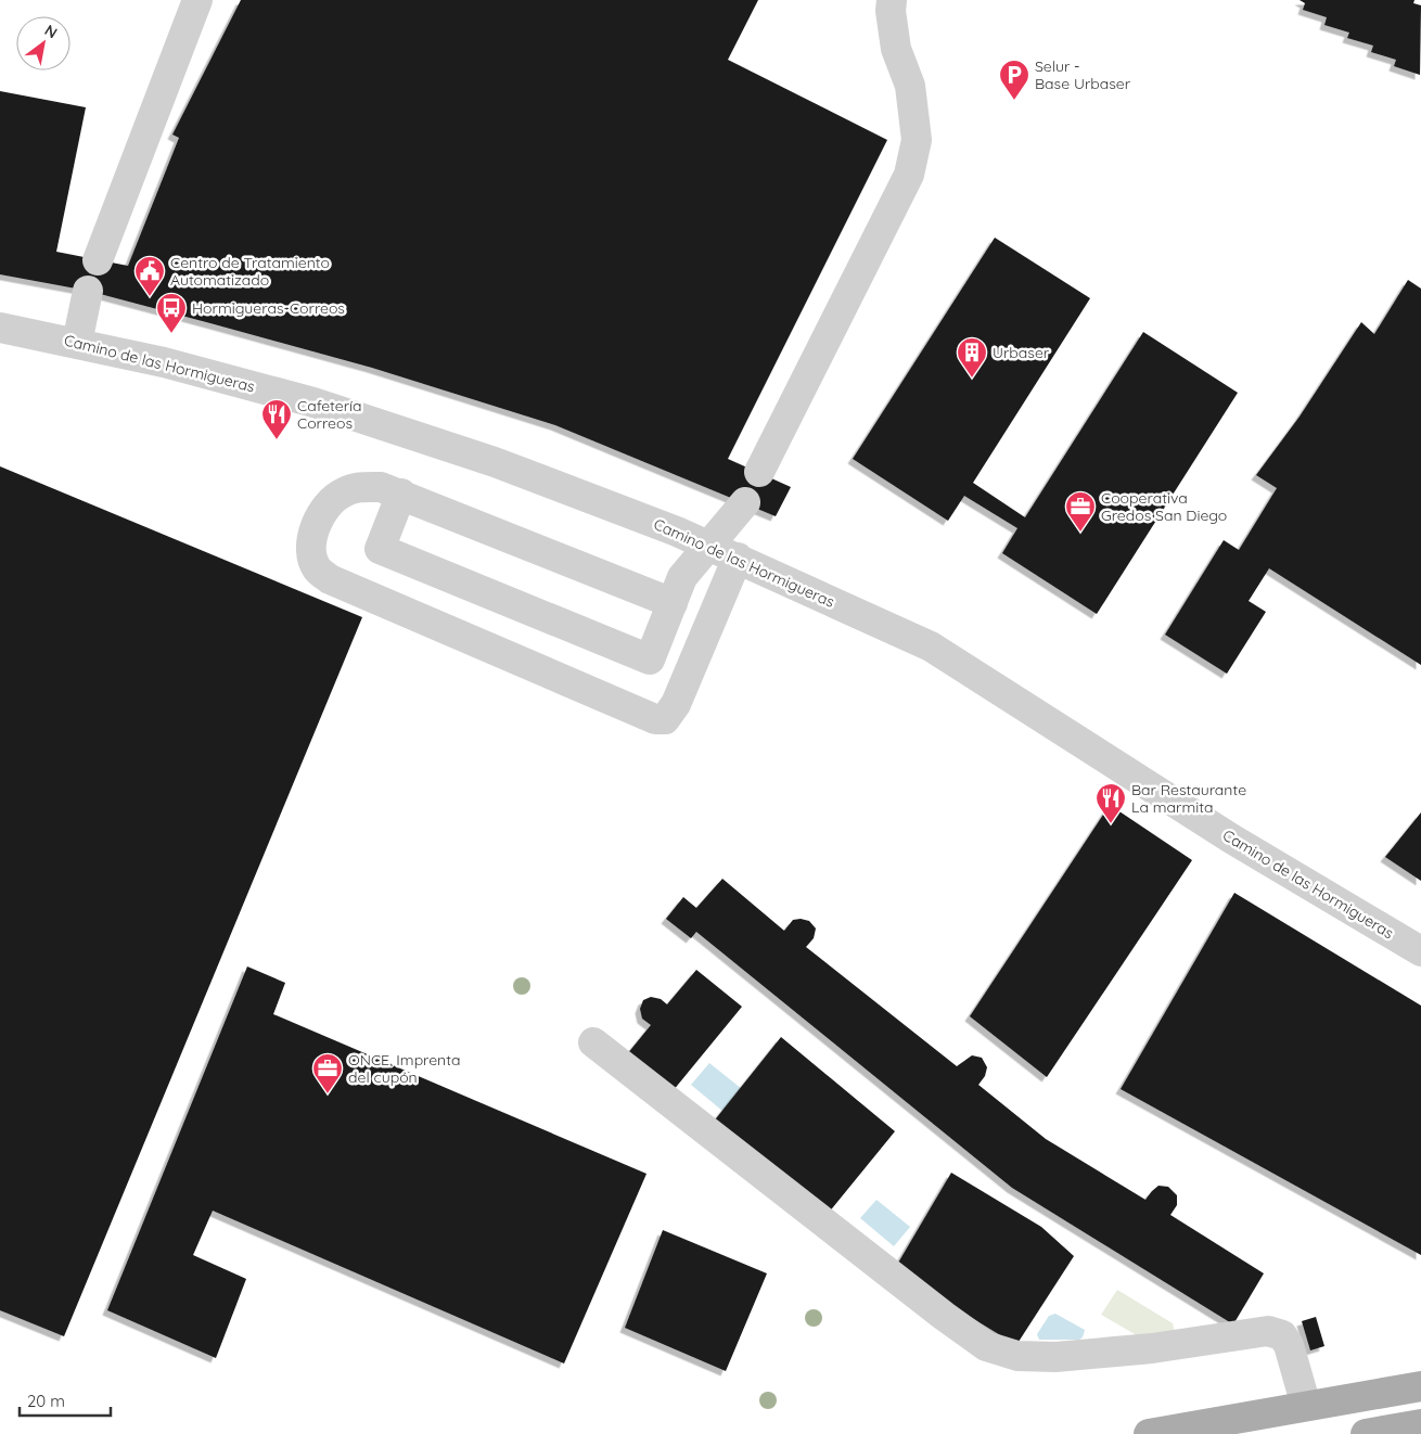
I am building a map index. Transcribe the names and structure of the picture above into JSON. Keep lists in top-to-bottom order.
{
  "streets": {
    "street": ["Camino de las Hormigueras"]
  },
  "places": {
    "parking": ["Selur - Base Urbaser"],
    "public building": ["Centro de Tratamiento Automatizado"],
    "bus stop": ["Hormigueras-Correos"],
    "building": ["Urbaser"],
    "restaurant": ["Cafetería Correos", "Bar Restaurante La marmita"],
    "office": ["Cooperativa Gredos San Diego", "ONCE. Imprenta del cupón"]
  },
  "scale_bar": "20 m",
  "north": "top right"
}
